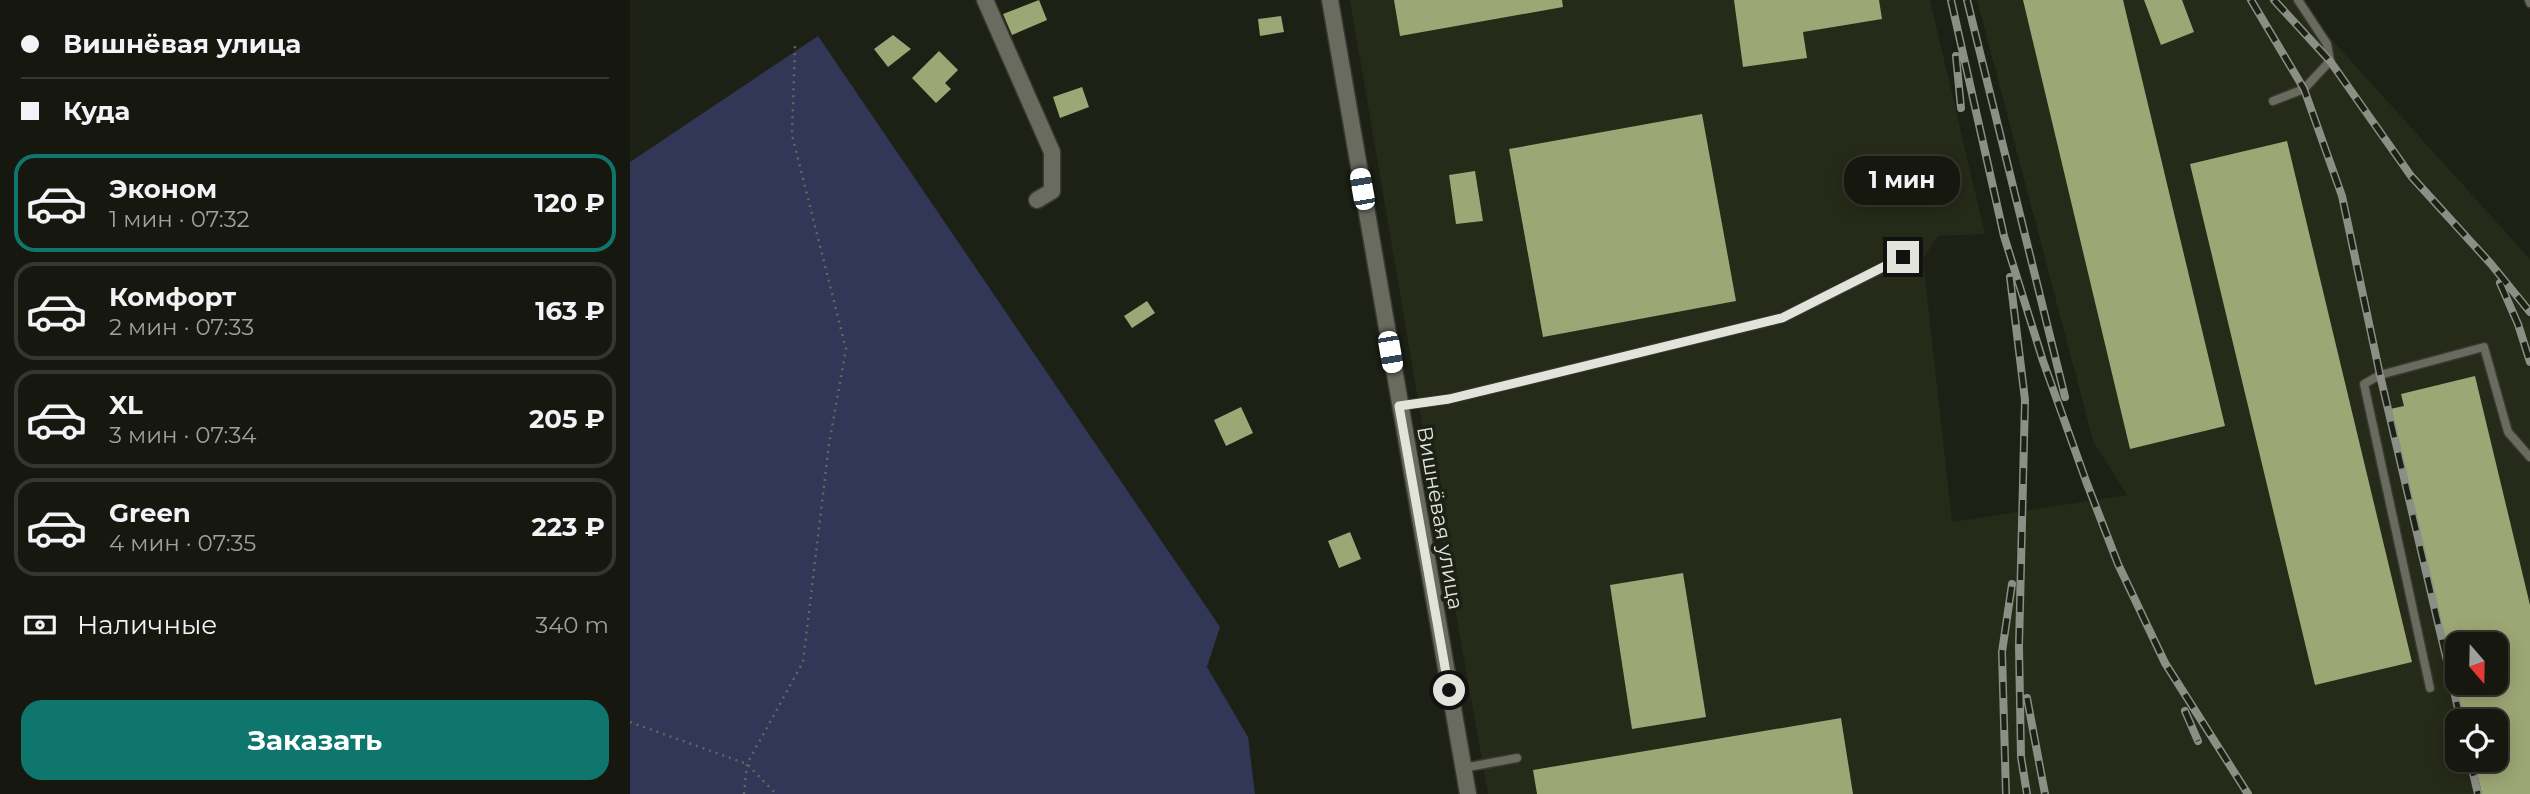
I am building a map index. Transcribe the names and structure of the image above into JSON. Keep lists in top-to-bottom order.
{
  "streets": {
    "street": ["Вишнёвая улица"]
  },
  "north": "bottom",
  "page": {
    "banner": ["Вишнёвая улица", "Куда"],
    "list": [
      {
        "name": "Эконом",
        "note": "1 мин · 07:32",
        "value": "120 ₽"
      },
      {
        "name": "Комфорт",
        "note": "2 мин · 07:33",
        "value": "163 ₽"
      },
      {
        "name": "XL",
        "note": "3 мин · 07:34",
        "value": "205 ₽"
      },
      {
        "name": "Green",
        "note": "4 мин · 07:35",
        "value": "223 ₽"
      }
    ],
    "bubble": "1 мин",
    "pay": ["Наличные", "340 m"],
    "buttons": "Заказать"
  }
}
